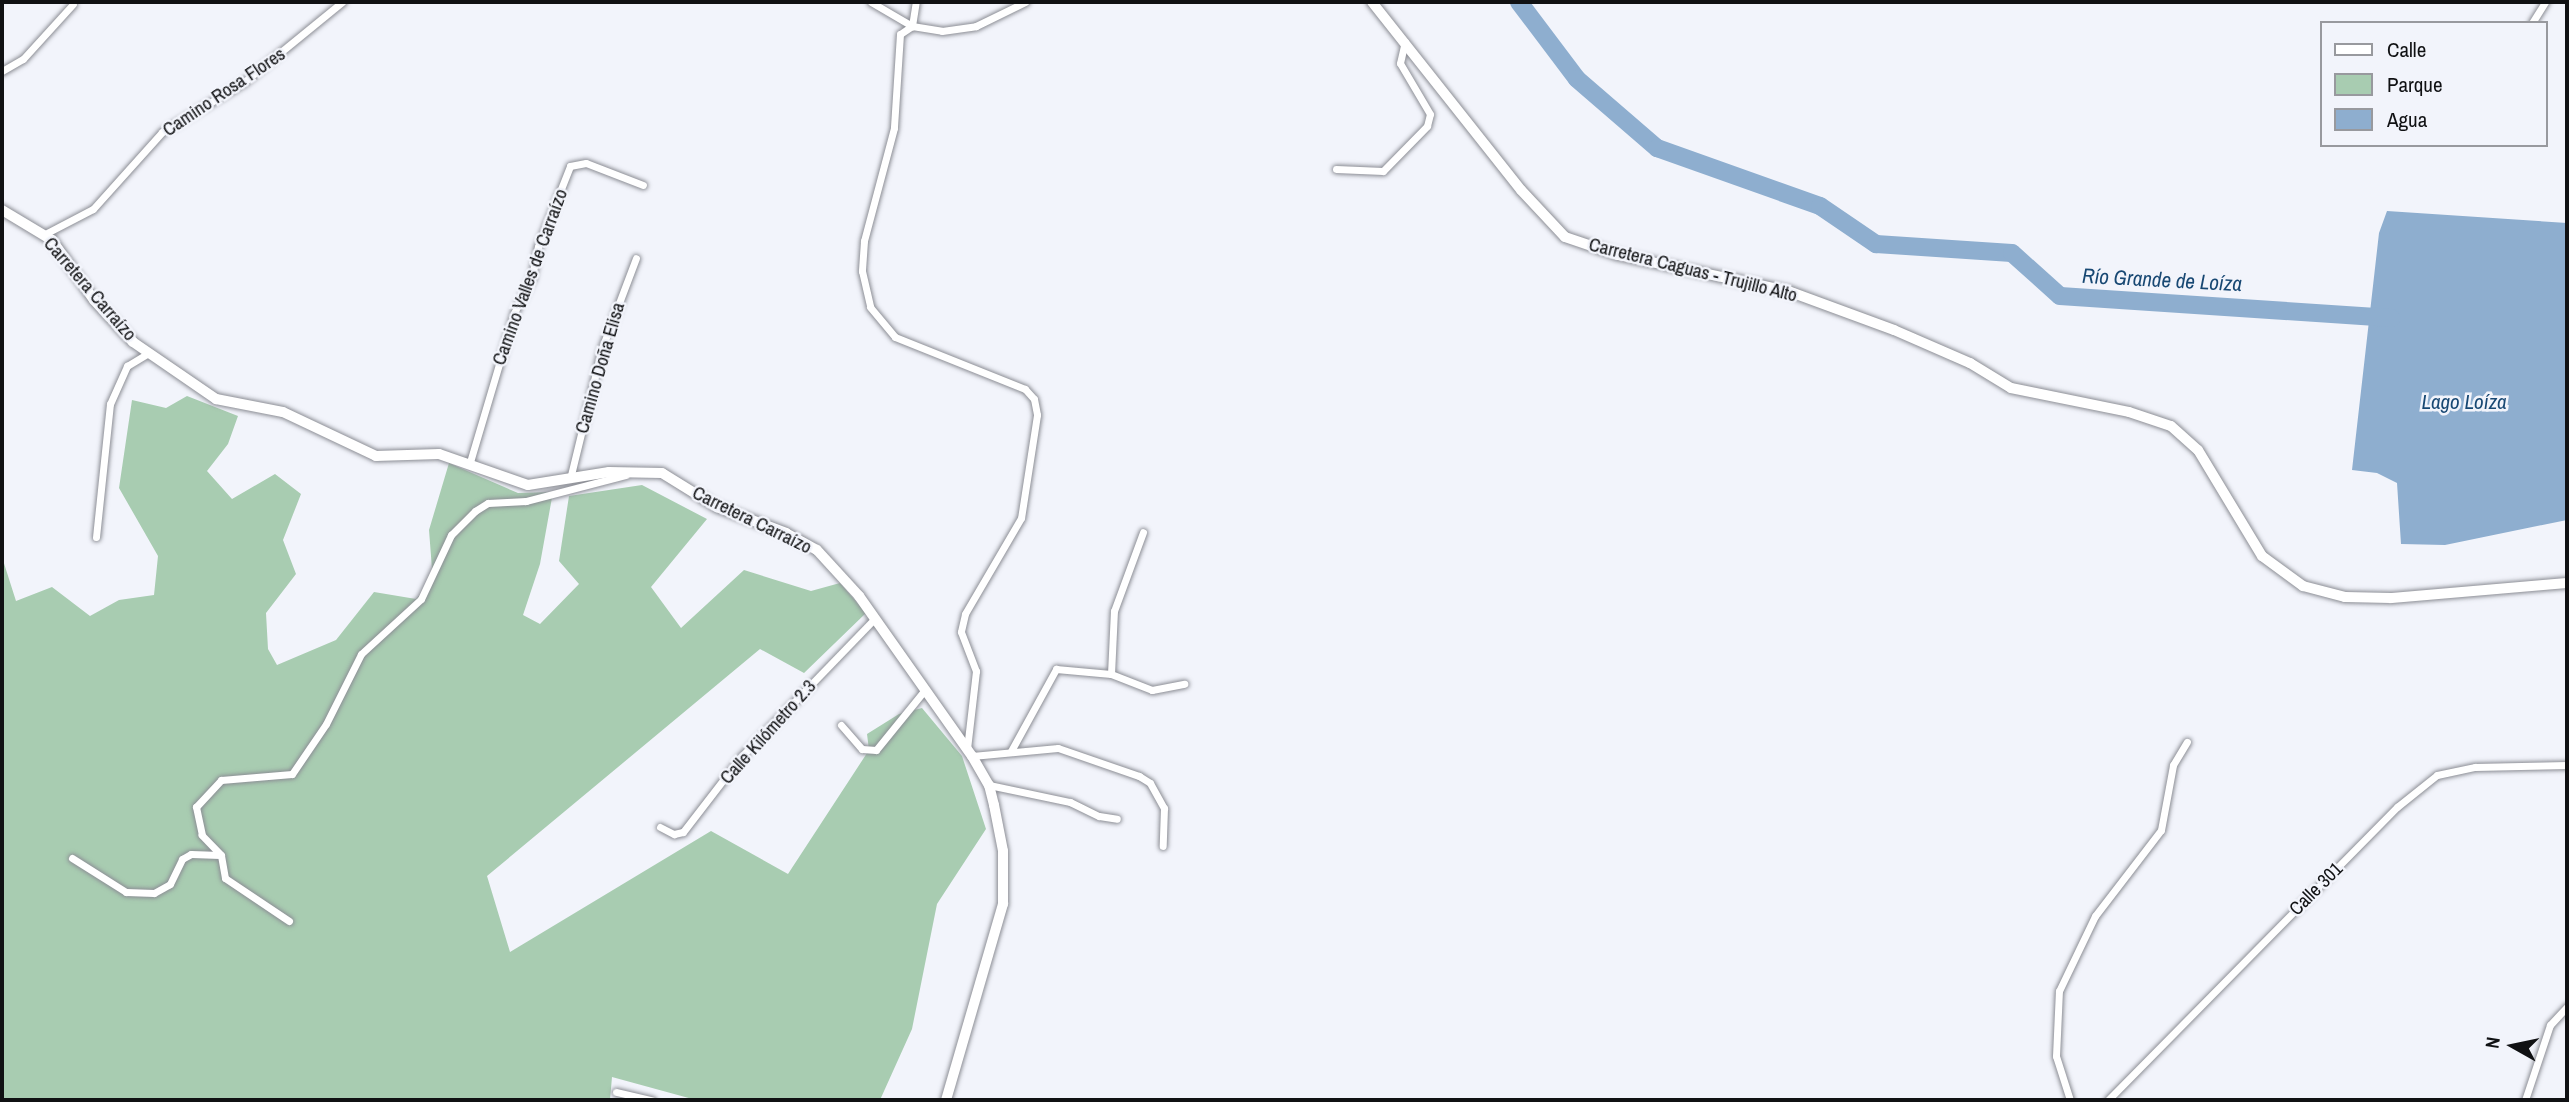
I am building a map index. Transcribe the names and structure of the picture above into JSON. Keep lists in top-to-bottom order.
{
  "streets": {
    "street": [
      "Camino Rosa Flores",
      "Carretera Caguas - Trujillo Alto",
      "Camino Valles de Carraízo",
      "Carretera Carraízo",
      "Camino Doña Elisa",
      "Calle Kilómetro 2.3",
      "Calle 301"
    ]
  },
  "crossings": [
    ["Camino Rosa Flores", "Carretera Carraízo"],
    ["Camino Valles de Carraízo", "Carretera Carraízo"],
    ["Carretera Carraízo", "Camino Doña Elisa"],
    ["Carretera Carraízo", "Calle Kilómetro 2.3"]
  ],
  "water": ["Río Grande de Loíza", "Lago Loíza"],
  "legend": ["Calle", "Parque", "Agua"],
  "north": "left"
}
